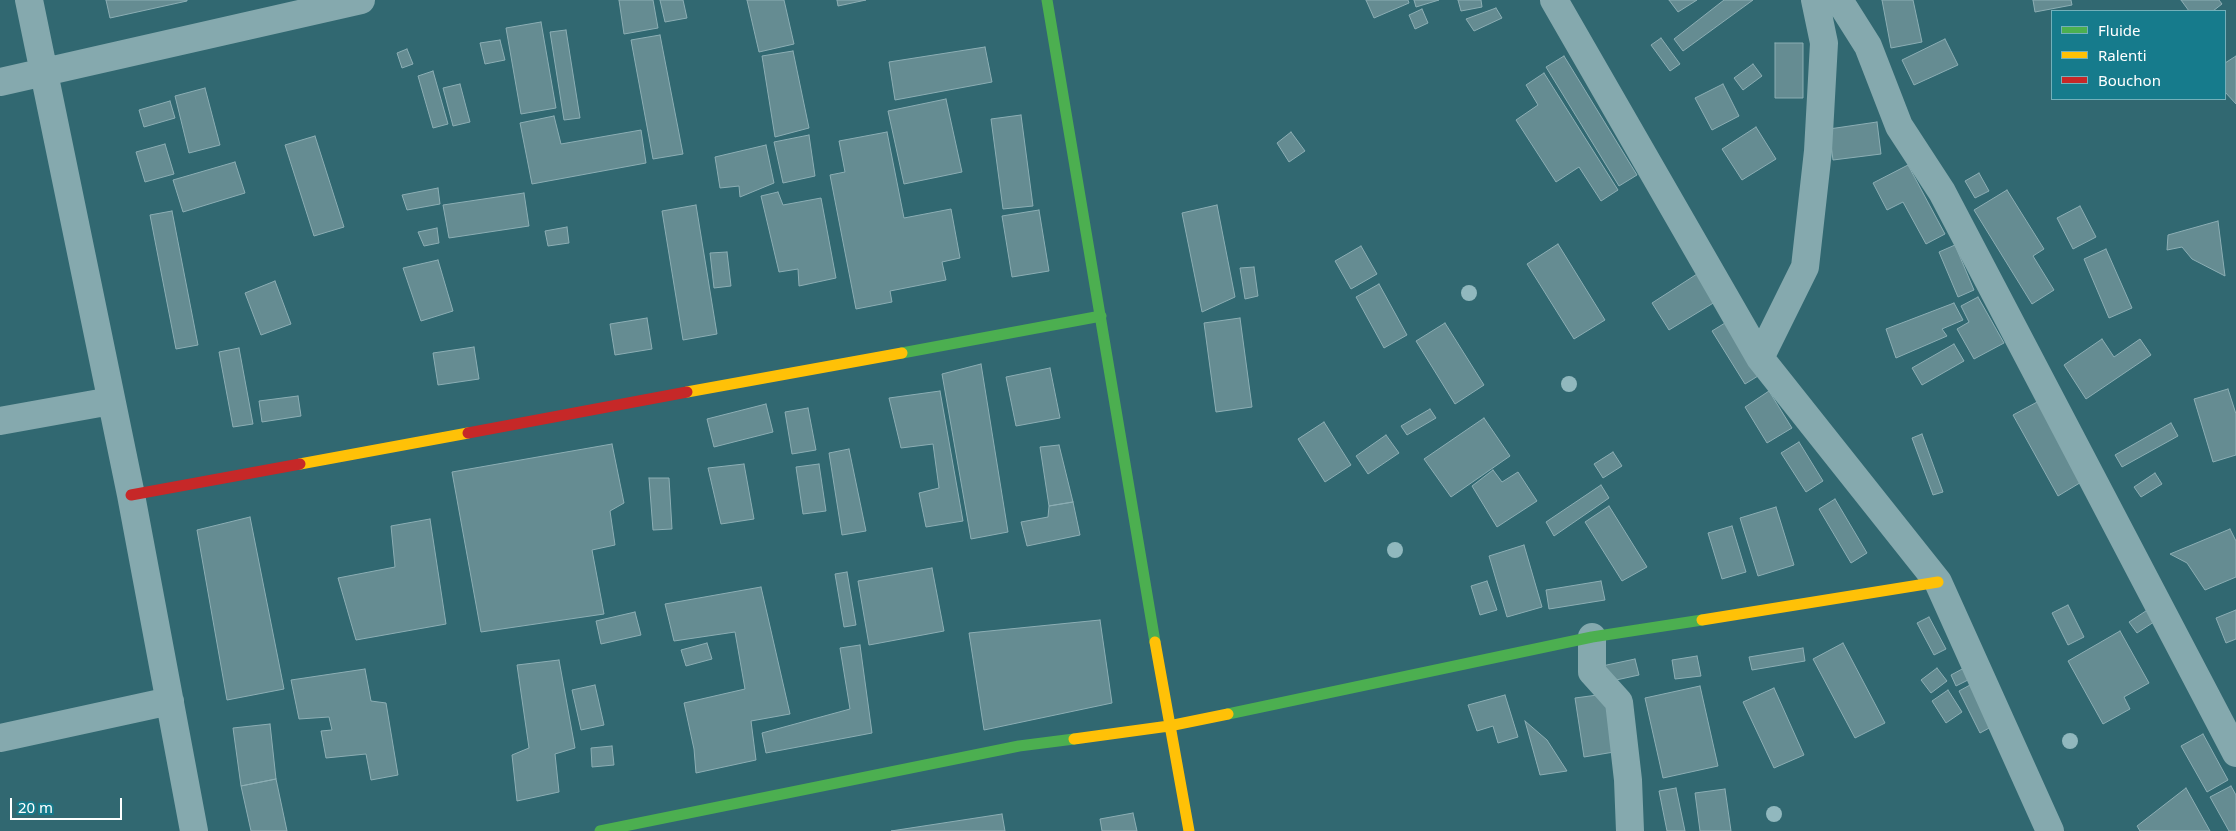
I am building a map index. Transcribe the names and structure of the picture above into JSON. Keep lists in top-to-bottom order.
{
  "legend": ["Fluide", "Ralenti", "Bouchon"],
  "scale_bar": "20 m"
}
